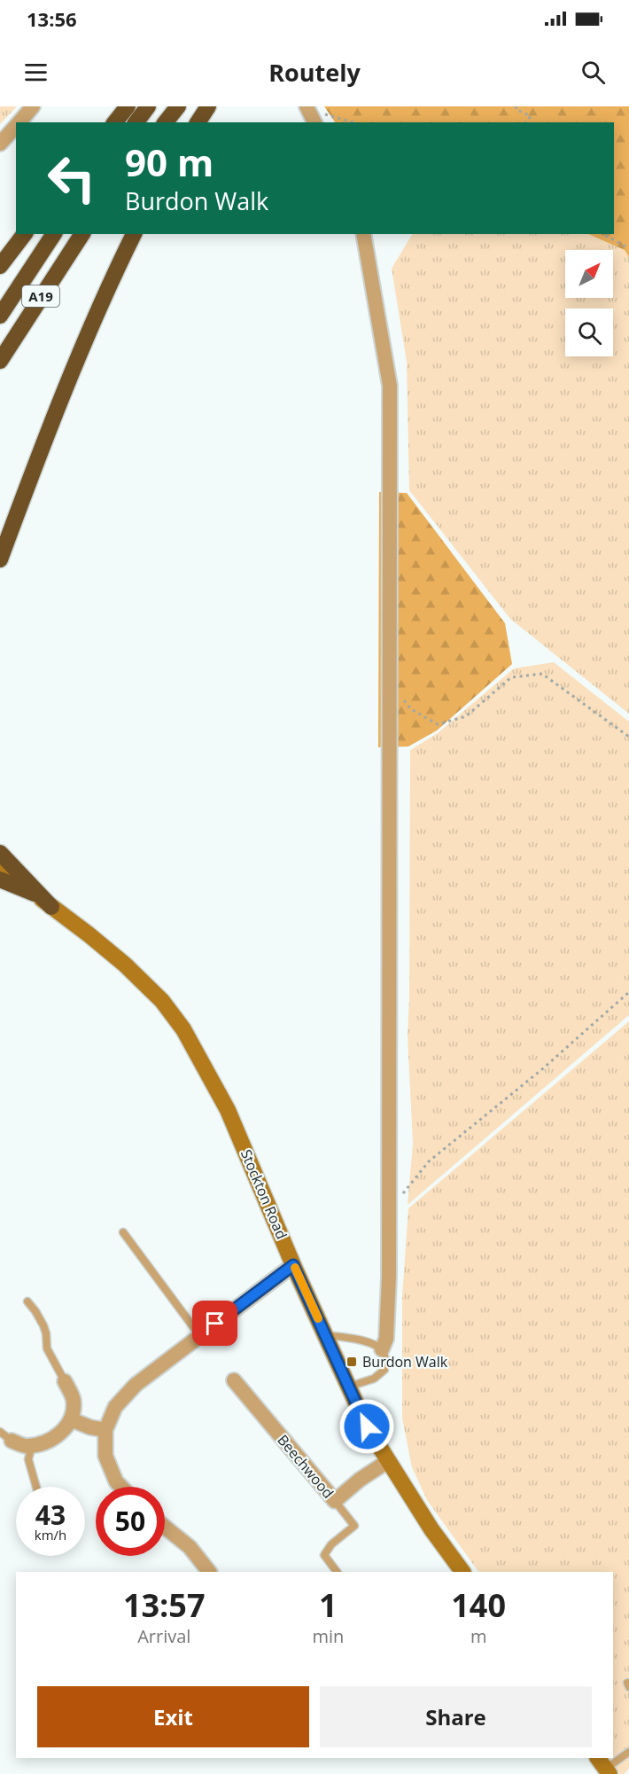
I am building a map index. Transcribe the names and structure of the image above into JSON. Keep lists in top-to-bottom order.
{
  "streets": {
    "highway": ["A19"],
    "main road": ["Stockton Road"],
    "street": ["Beechwood"]
  },
  "crossings": [
    ["Stockton Road", "Beechwood"]
  ],
  "places": {
    "transit": ["Burdon Walk"]
  },
  "north": "top right",
  "page": {
    "status": "13:56",
    "header": "Routely",
    "turn": ["90 m", "Burdon Walk"],
    "speed": "43 km/h",
    "limit": "50",
    "eta": [
      "13:57",
      "Arrival",
      "1",
      "min",
      "140",
      "m"
    ],
    "buttons": ["Exit", "Share"]
  }
}
